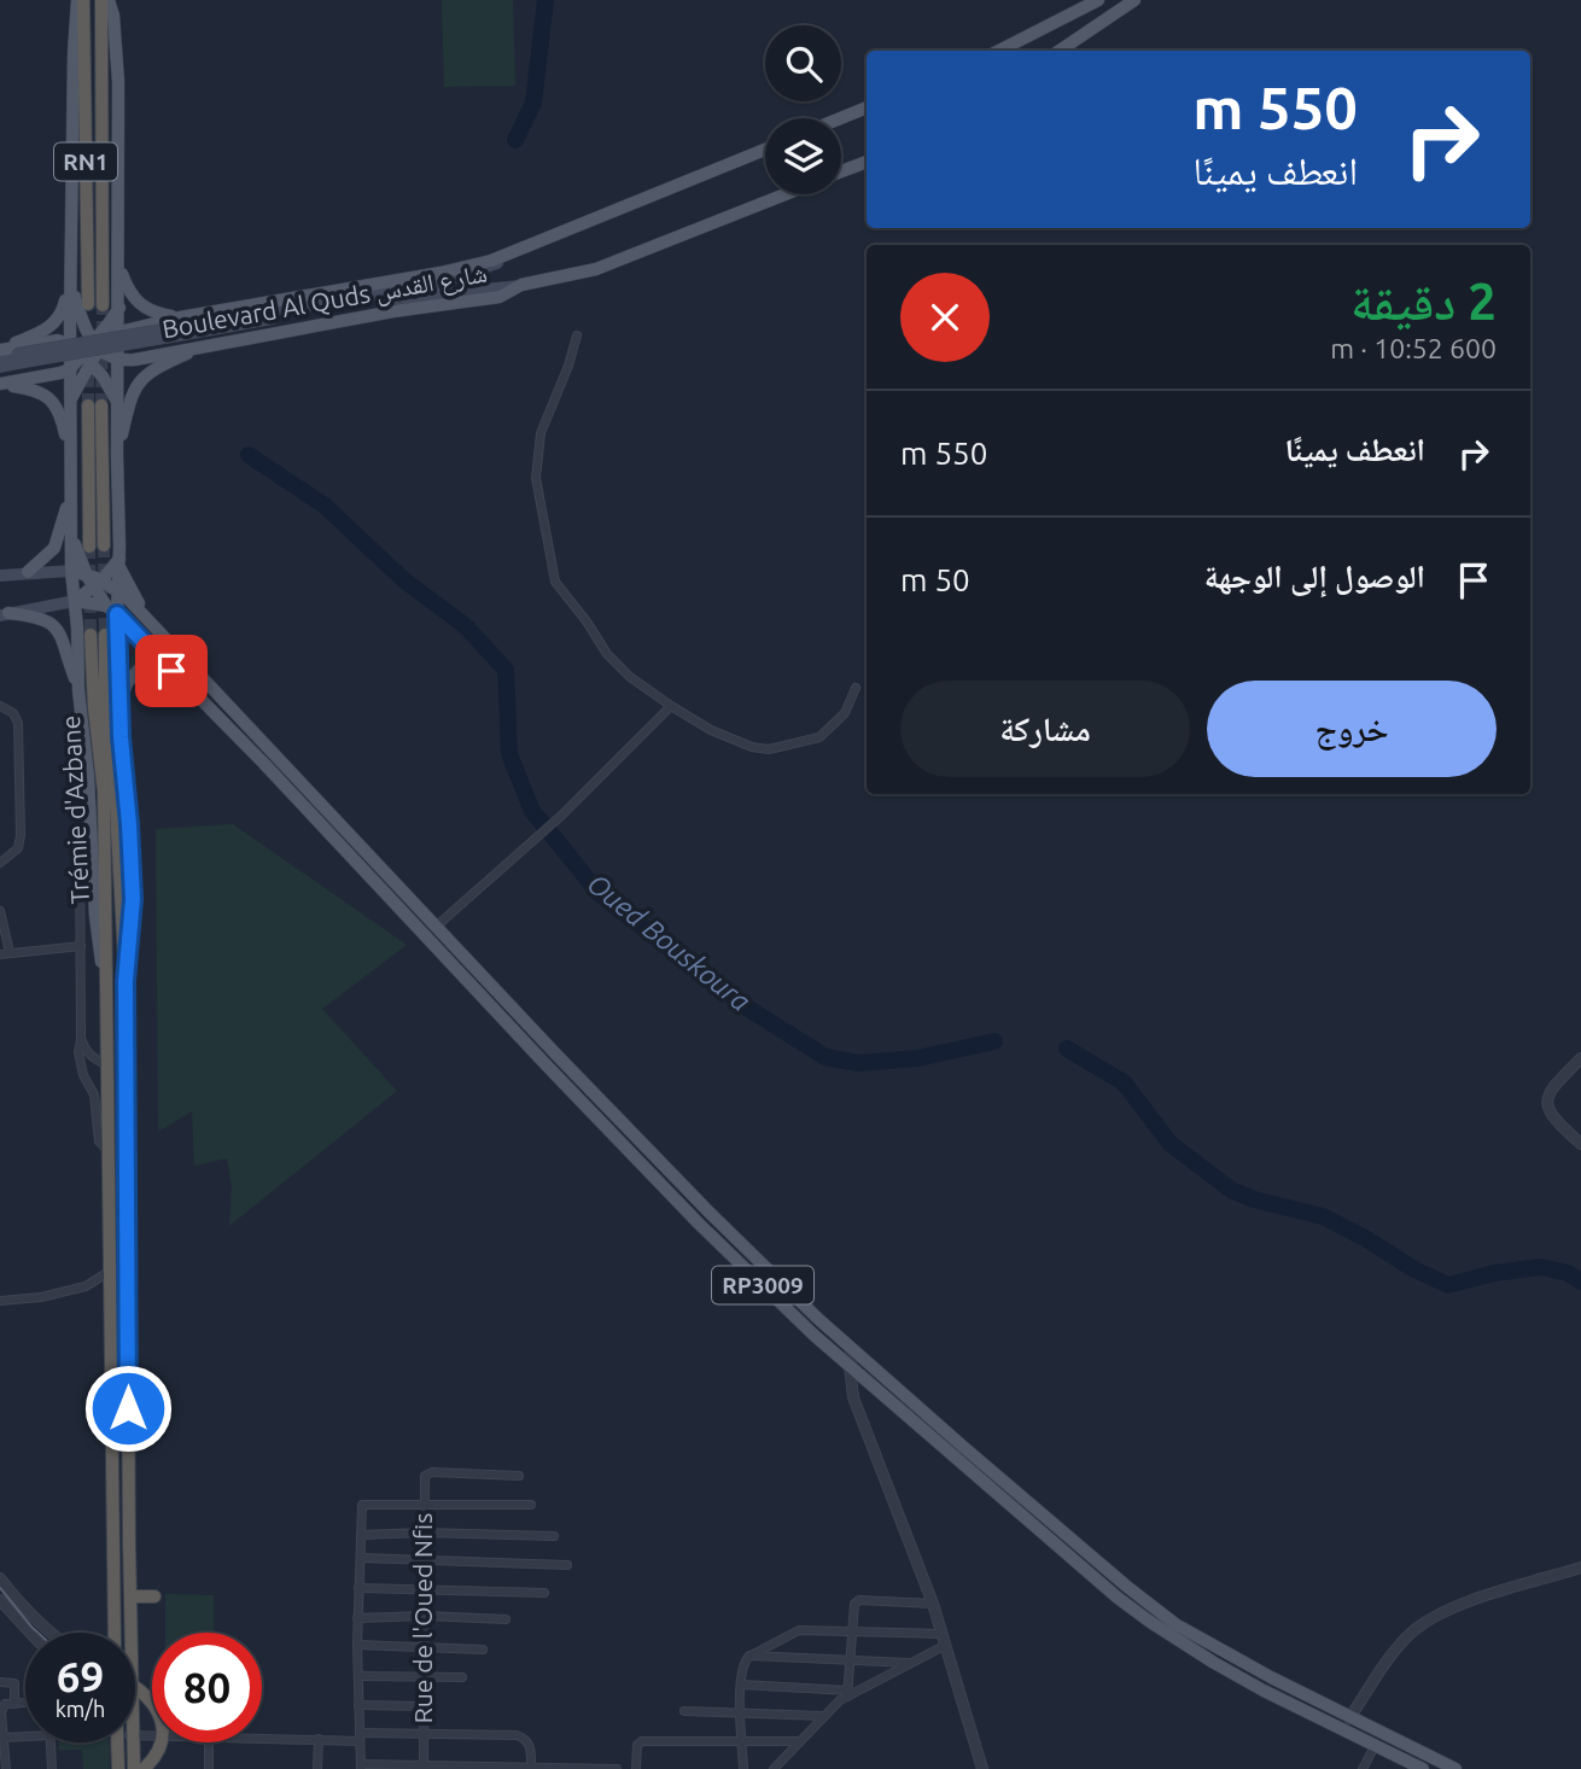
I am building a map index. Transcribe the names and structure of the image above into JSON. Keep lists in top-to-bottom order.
{
  "streets": {
    "highway": ["RN1", "Trémie d'Azbane"],
    "main road": ["Boulevard Al Quds شارع القدس", "RP3009"],
    "street": ["Rue de l'Oued Nfis"]
  },
  "water": ["Oued Bouskoura"],
  "page": {
    "turn": ["550 m", "انعطف يمينًا"],
    "heading": ["2 دقيقة", "600 m · 10:52"],
    "list": [
      {
        "name": "انعطف يمينًا",
        "value": "550 m"
      },
      {
        "name": "الوصول إلى الوجهة",
        "value": "50 m"
      }
    ],
    "buttons": ["خروج", "مشاركة"],
    "speed": "69 km/h",
    "limit": "80"
  }
}
